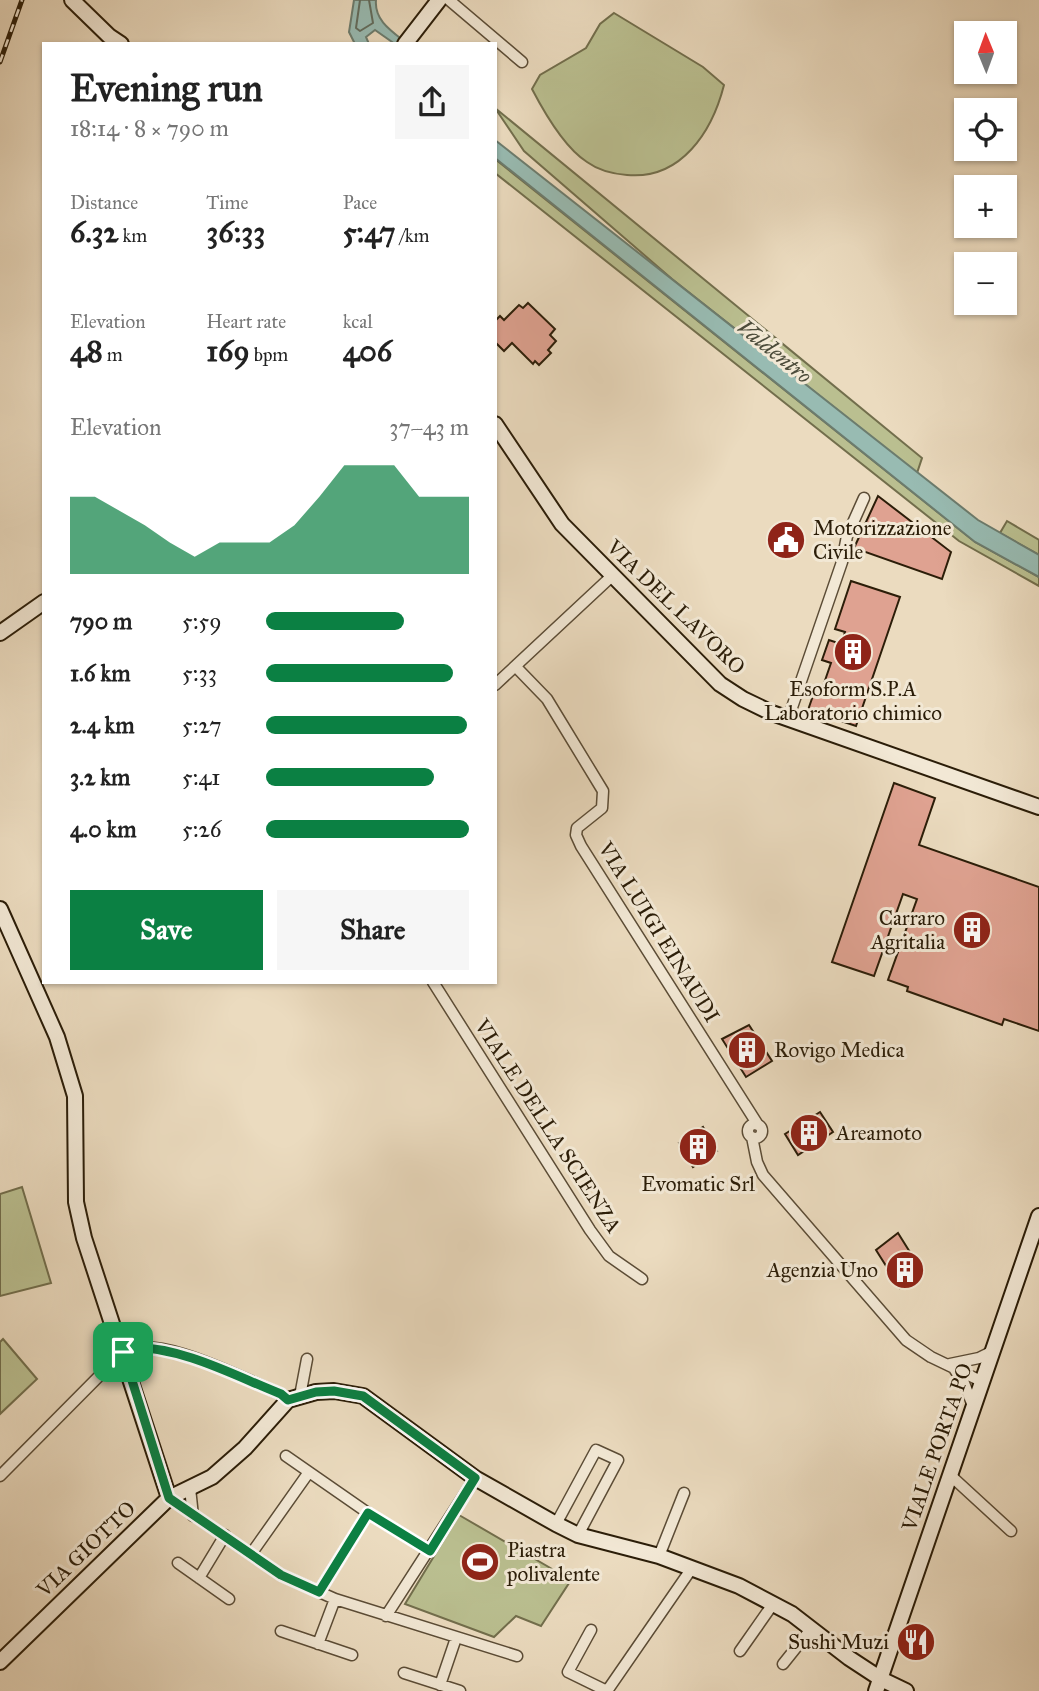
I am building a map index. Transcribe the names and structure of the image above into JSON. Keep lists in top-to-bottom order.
{
  "streets": {
    "street": [
      "VIA DEL LAVORO",
      "VIA LUIGI EINAUDI",
      "VIALE DELLA SCIENZA",
      "VIALE PORTA PO",
      "VIA GIOTTO"
    ]
  },
  "water": ["Valdentro"],
  "places": {
    "public building": ["Motorizzazione Civile"],
    "building": [
      "Esoform S.P.A Laboratorio chimico",
      "Carraro Agritalia",
      "Rovigo Medica",
      "Areamoto",
      "Evomatic Srl",
      "Agenzia Uno"
    ],
    "sports": ["Piastra polivalente"],
    "restaurant": ["Sushi Muzi"]
  },
  "north": "top",
  "page": {
    "map_buttons": ["+", "−"],
    "heading": ["Evening run", "18:14 · 8 × 790 m"],
    "stats": [
      ["Distance", "6.32 km"],
      ["Time", "36:33"],
      ["Pace", "5:47 /km"],
      ["Elevation", "48 m"],
      ["Heart rate", "169 bpm"],
      ["kcal", "406"]
    ],
    "chart": ["Elevation", "37–43 m"],
    "list": [
      {
        "name": "790 m",
        "note": "5:59"
      },
      {
        "name": "1.6 km",
        "note": "5:33"
      },
      {
        "name": "2.4 km",
        "note": "5:27"
      },
      {
        "name": "3.2 km",
        "note": "5:41"
      },
      {
        "name": "4.0 km",
        "note": "5:26"
      }
    ],
    "buttons": ["Save", "Share"]
  }
}
